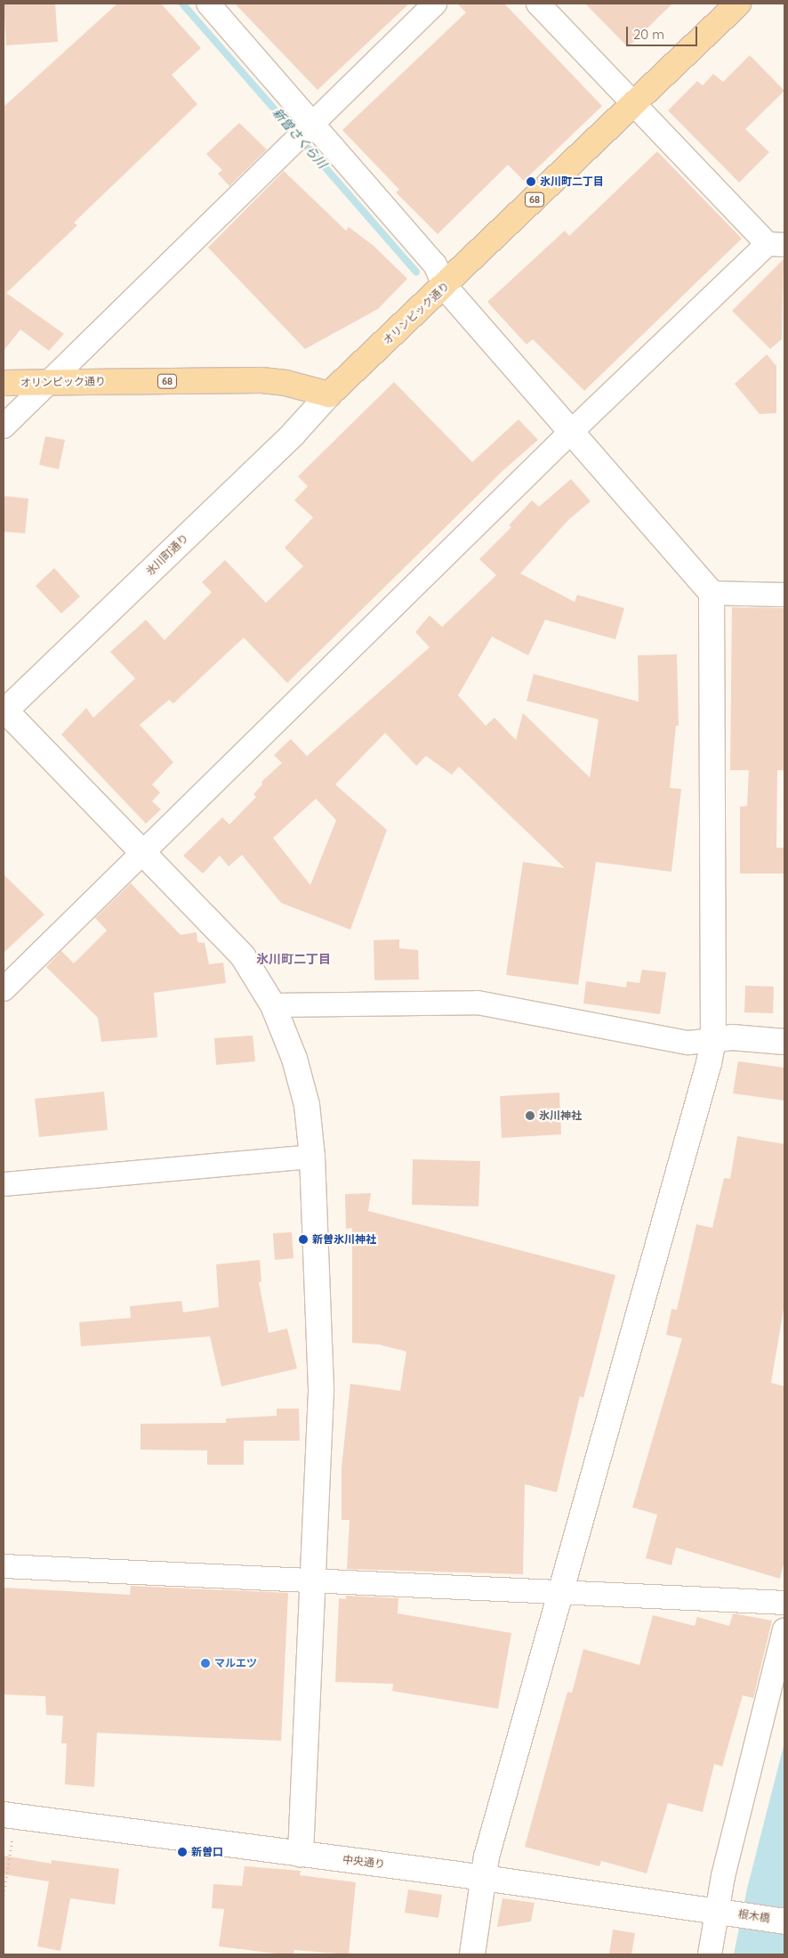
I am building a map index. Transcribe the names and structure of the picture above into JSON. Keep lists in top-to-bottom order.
{
  "streets": {
    "main road": ["68", "オリンピック通り"],
    "street": ["氷川町通り", "中央通り", "根木橋"]
  },
  "crossings": [
    ["オリンピック通り", "氷川町通り"],
    ["中央通り", "根木橋"]
  ],
  "districts": ["氷川町二丁目"],
  "water": ["新曽さくら川"],
  "places": [
    "氷川町二丁目",
    "氷川神社",
    "新曽氷川神社",
    "マルエツ",
    "新曽口"
  ],
  "scale_bar": "20 m"
}
